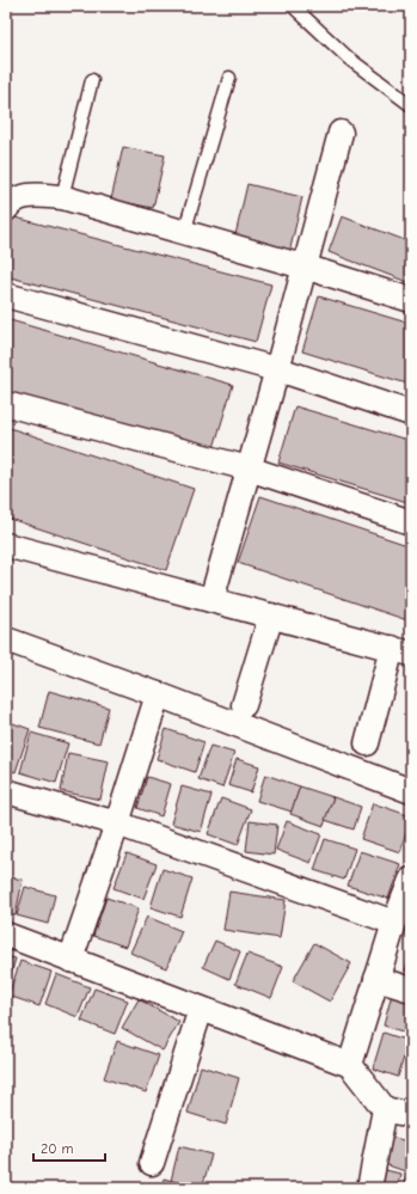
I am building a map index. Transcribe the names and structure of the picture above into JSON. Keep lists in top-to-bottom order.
{
  "scale_bar": "20 m"
}
